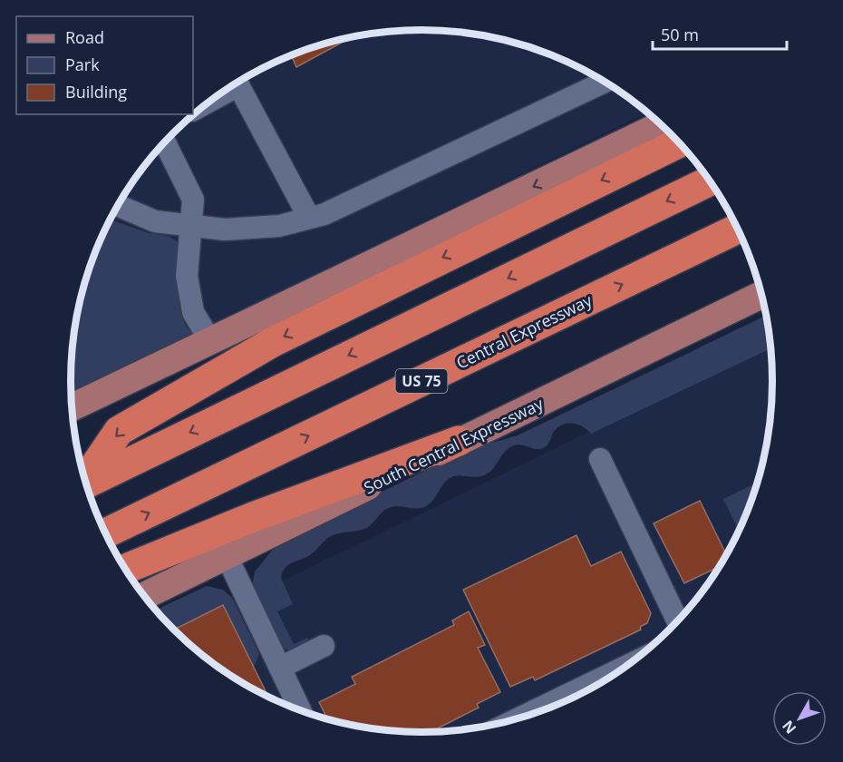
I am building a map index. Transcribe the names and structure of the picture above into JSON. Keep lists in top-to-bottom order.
{
  "streets": {
    "highway": ["Central Expressway", "US 75"],
    "main road": ["South Central Expressway"]
  },
  "legend": ["Road", "Park", "Building"],
  "scale_bar": "50 m",
  "north": "bottom left"
}
